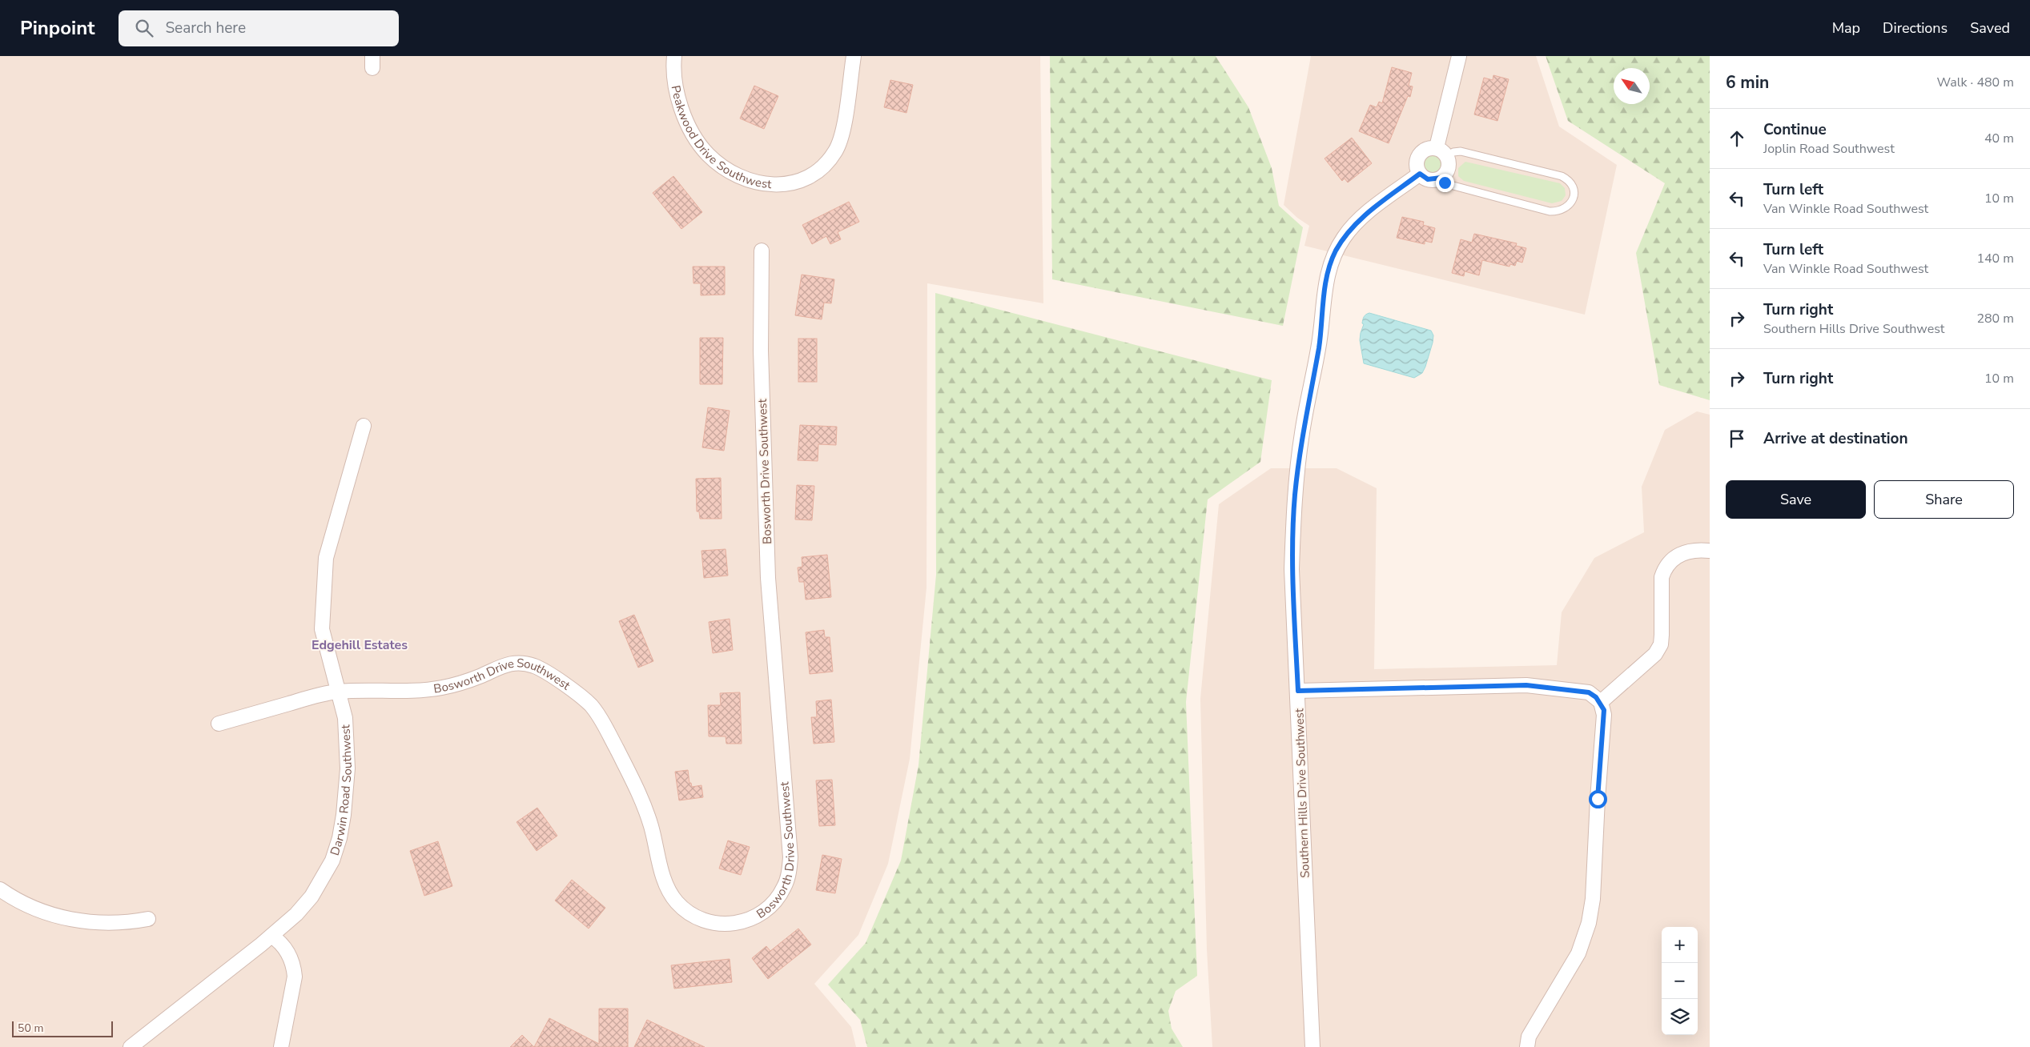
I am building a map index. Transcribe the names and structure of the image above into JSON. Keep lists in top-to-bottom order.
{
  "streets": {
    "street": [
      "Peakwood Drive Southwest",
      "Bosworth Drive Southwest",
      "Darwin Road Southwest",
      "Southern Hills Drive Southwest"
    ]
  },
  "crossings": [
    ["Bosworth Drive Southwest", "Darwin Road Southwest"]
  ],
  "districts": ["Edgehill Estates"],
  "scale_bar": "50 m",
  "north": "top left",
  "page": {
    "header": "Pinpoint",
    "search": "Search here",
    "nav": ["Map", "Directions", "Saved"],
    "heading": ["6 min", "Walk · 480 m"],
    "list": [
      ["Continue", "Joplin Road Southwest", "40 m"],
      ["Turn left", "Van Winkle Road Southwest", "10 m"],
      ["Turn left", "Van Winkle Road Southwest", "140 m"],
      ["Turn right", "Southern Hills Drive Southwest", "280 m"],
      ["Turn right", "10 m"],
      "Arrive at destination"
    ],
    "buttons": ["Save", "Share"],
    "map_buttons": ["+", "−"],
    "scale": "50 m"
  }
}
